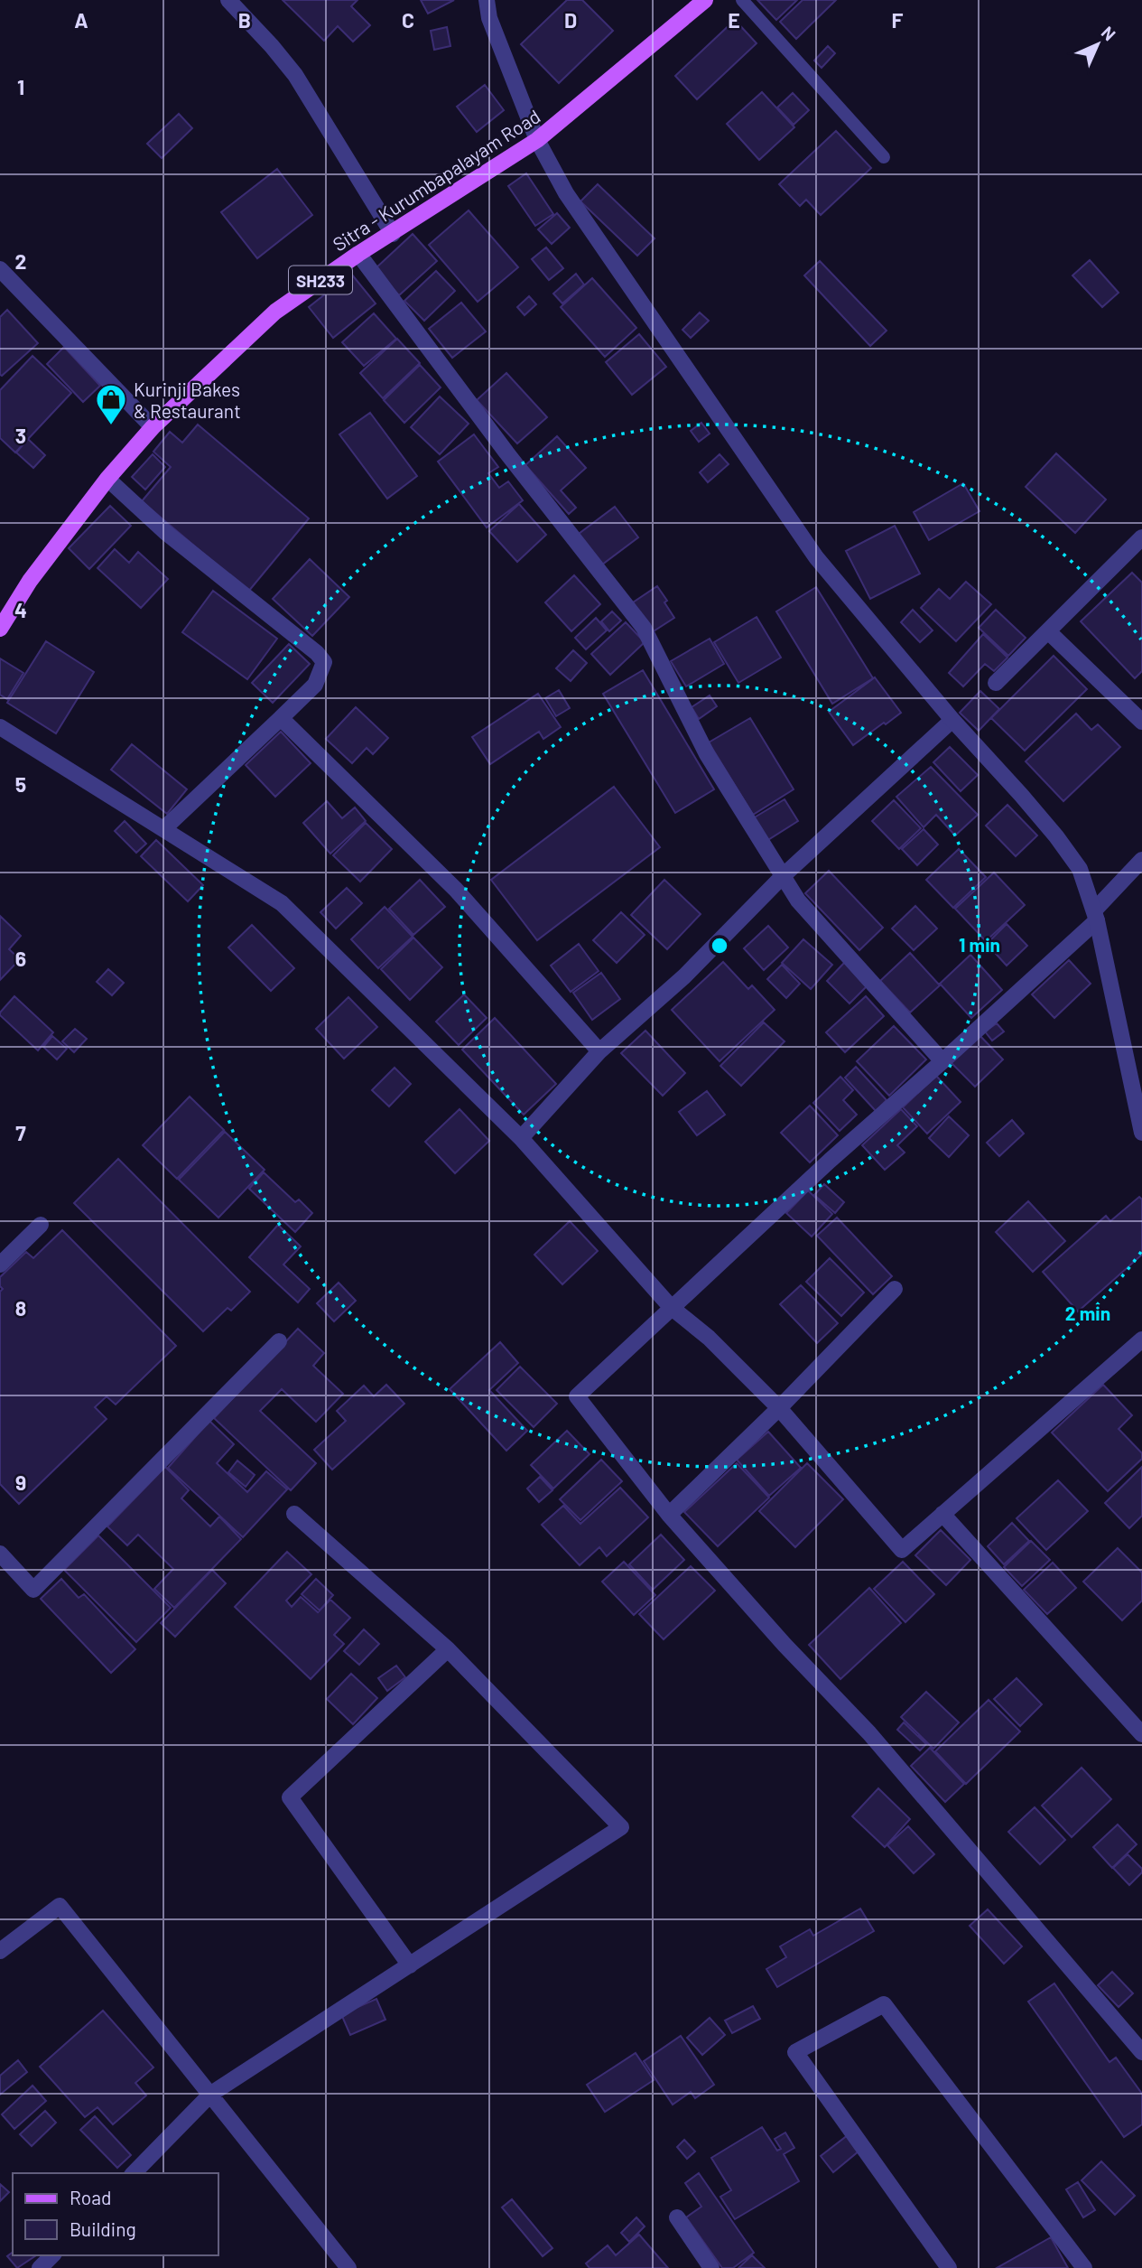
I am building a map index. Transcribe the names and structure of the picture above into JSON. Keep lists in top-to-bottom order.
{
  "streets": {
    "main road": ["Sitra - Kurumbapalayam Road", "SH233"]
  },
  "places": {
    "shop": ["Kurinji Bakes & Restaurant"]
  },
  "legend": ["Road", "Building"],
  "north": "top right",
  "grid": {
    "columns": [
      "A",
      "B",
      "C",
      "D",
      "E",
      "F"
    ],
    "rows": [
      "1",
      "2",
      "3",
      "4",
      "5",
      "6",
      "7",
      "8",
      "9"
    ]
  },
  "rings": ["1 min", "2 min"]
}
